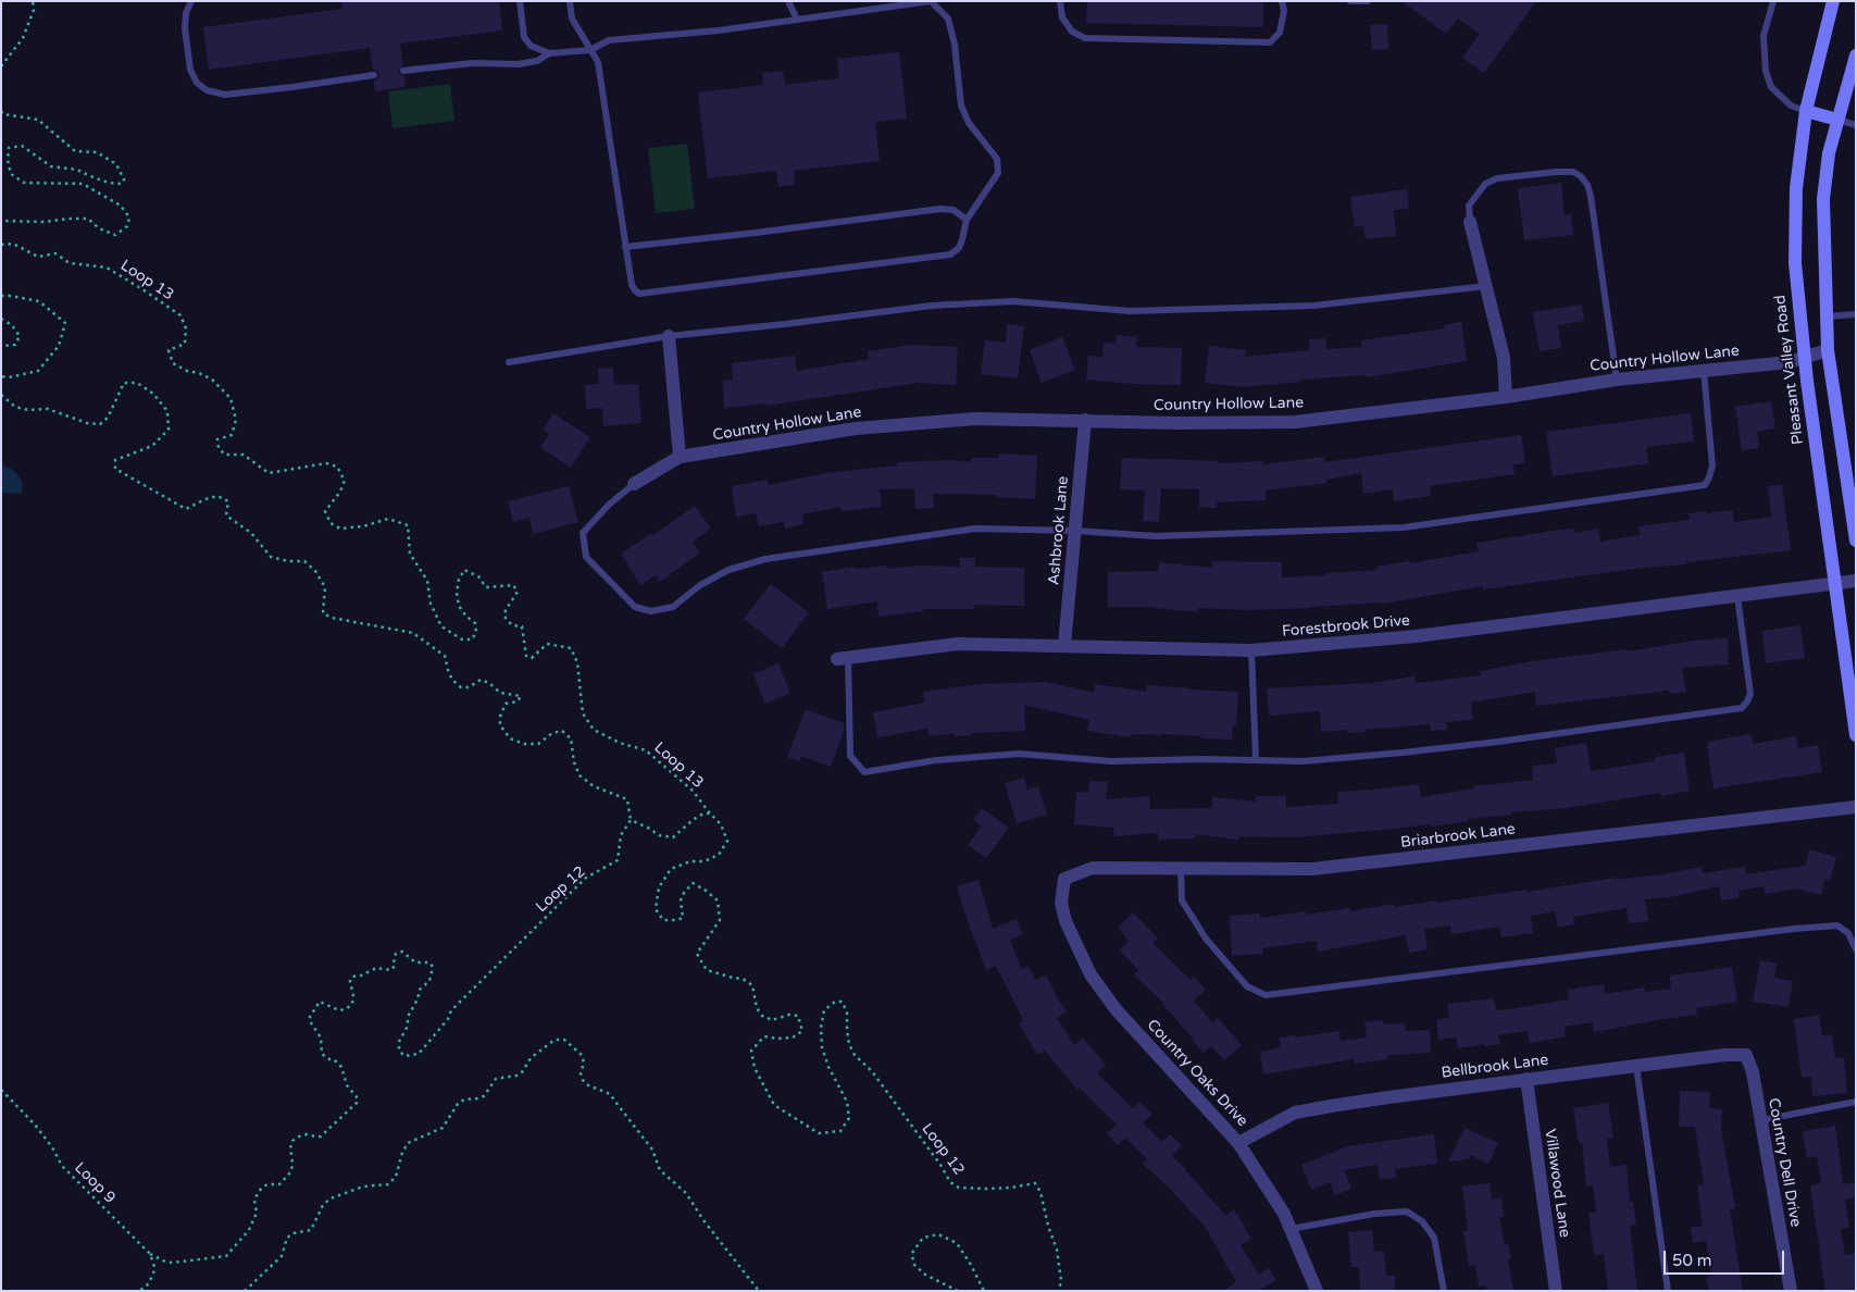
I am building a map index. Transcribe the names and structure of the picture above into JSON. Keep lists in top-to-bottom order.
{
  "streets": {
    "main road": ["Pleasant Valley Road"],
    "street": [
      "Country Hollow Lane",
      "Ashbrook Lane",
      "Forestbrook Drive",
      "Briarbrook Lane",
      "Bellbrook Lane",
      "Country Oaks Drive",
      "Country Dell Drive",
      "Villawood Lane"
    ],
    "path": ["Loop 13", "Loop 12", "Loop 9"]
  },
  "crossings": [
    ["Loop 13", "Loop 12"],
    ["Country Hollow Lane", "Pleasant Valley Road"],
    ["Country Hollow Lane", "Ashbrook Lane"],
    ["Pleasant Valley Road", "Forestbrook Drive"],
    ["Ashbrook Lane", "Forestbrook Drive"],
    ["Briarbrook Lane", "Country Oaks Drive"],
    ["Loop 12", "Loop 9"],
    ["Bellbrook Lane", "Country Oaks Drive"],
    ["Bellbrook Lane", "Country Dell Drive"],
    ["Bellbrook Lane", "Villawood Lane"]
  ],
  "scale_bar": "50 m"
}
